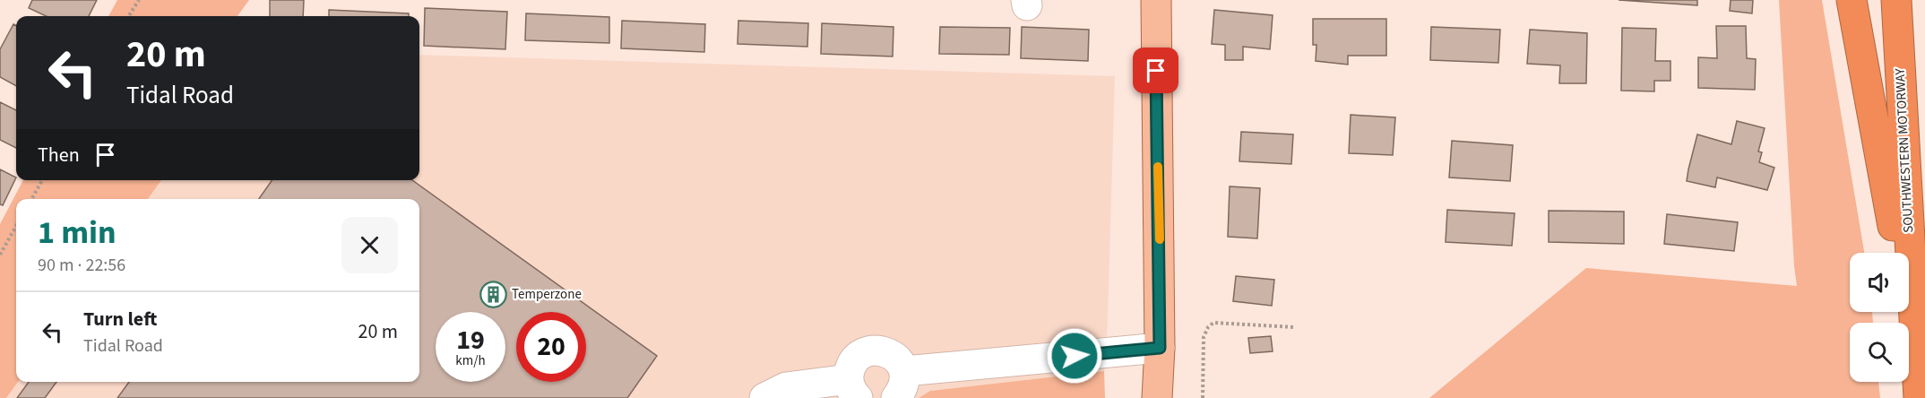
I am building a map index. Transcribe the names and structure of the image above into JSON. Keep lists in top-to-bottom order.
{
  "streets": {
    "highway": ["SOUTHWESTERN MOTORWAY"]
  },
  "places": {
    "building": ["Temperzone"]
  },
  "page": {
    "turn": ["20 m", "Tidal Road"],
    "then": "Then",
    "heading": ["1 min", "90 m · 22:56"],
    "list": [
      {
        "name": "Turn left",
        "note": "Tidal Road",
        "value": "20 m"
      }
    ],
    "speed": "19 km/h",
    "limit": "20"
  }
}
